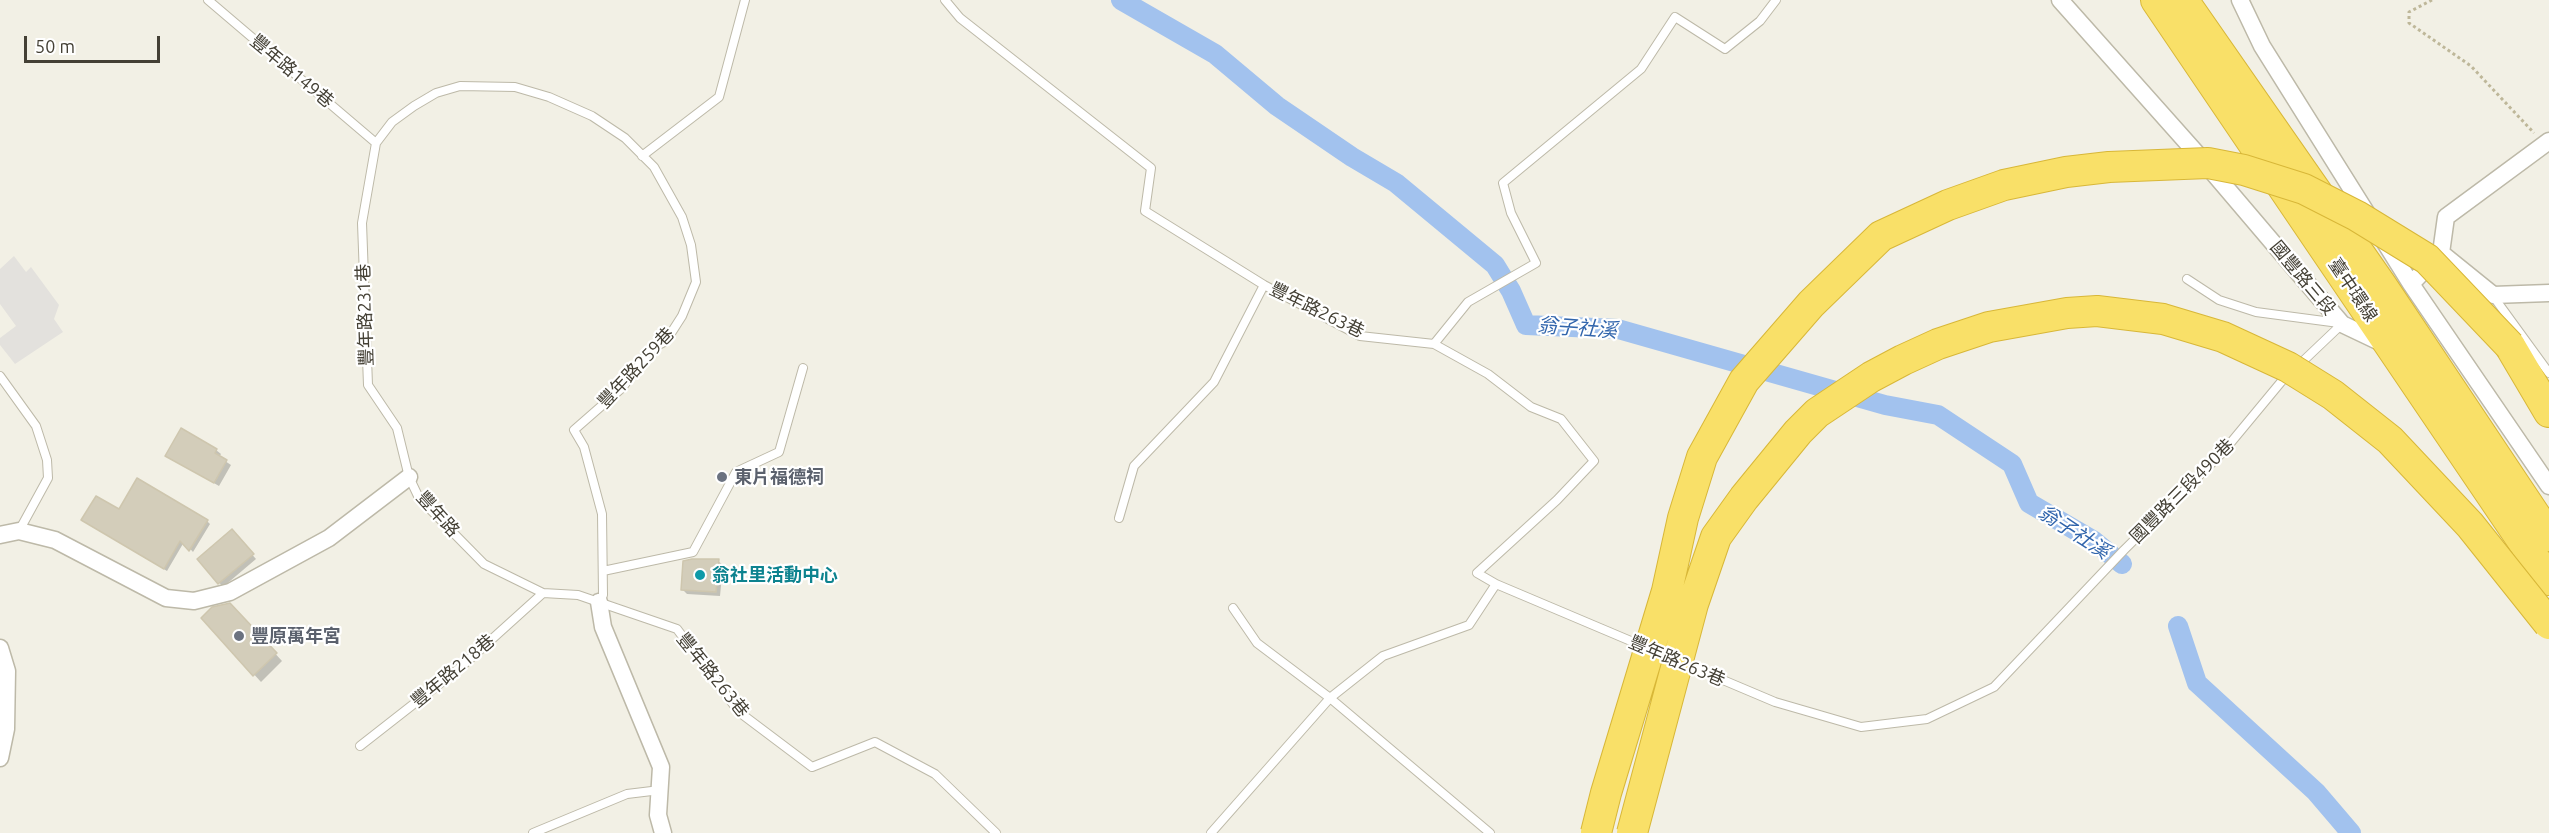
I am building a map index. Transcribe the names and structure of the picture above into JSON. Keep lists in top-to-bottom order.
{
  "streets": {
    "highway": ["臺中環線"],
    "street": ["國豐路三段", "豐年路"],
    "lane": [
      "豐年路149巷",
      "豐年路263巷",
      "豐年路231巷",
      "豐年路259巷",
      "國豐路三段490巷",
      "豐年路218巷"
    ]
  },
  "crossings": [
    ["豐年路149巷", "豐年路231巷"],
    ["豐年路149巷", "豐年路259巷"],
    ["國豐路三段", "國豐路三段490巷"],
    ["豐年路263巷", "豐年路259巷"],
    ["豐年路263巷", "國豐路三段490巷"],
    ["豐年路263巷", "豐年路"],
    ["豐年路231巷", "豐年路259巷"],
    ["豐年路231巷", "豐年路"],
    ["豐年路259巷", "豐年路"],
    ["豐年路", "豐年路218巷"]
  ],
  "water": ["翁子社溪"],
  "places": ["東片福德祠", "翁社里活動中心", "豐原萬年宮"],
  "scale_bar": "50 m"
}
